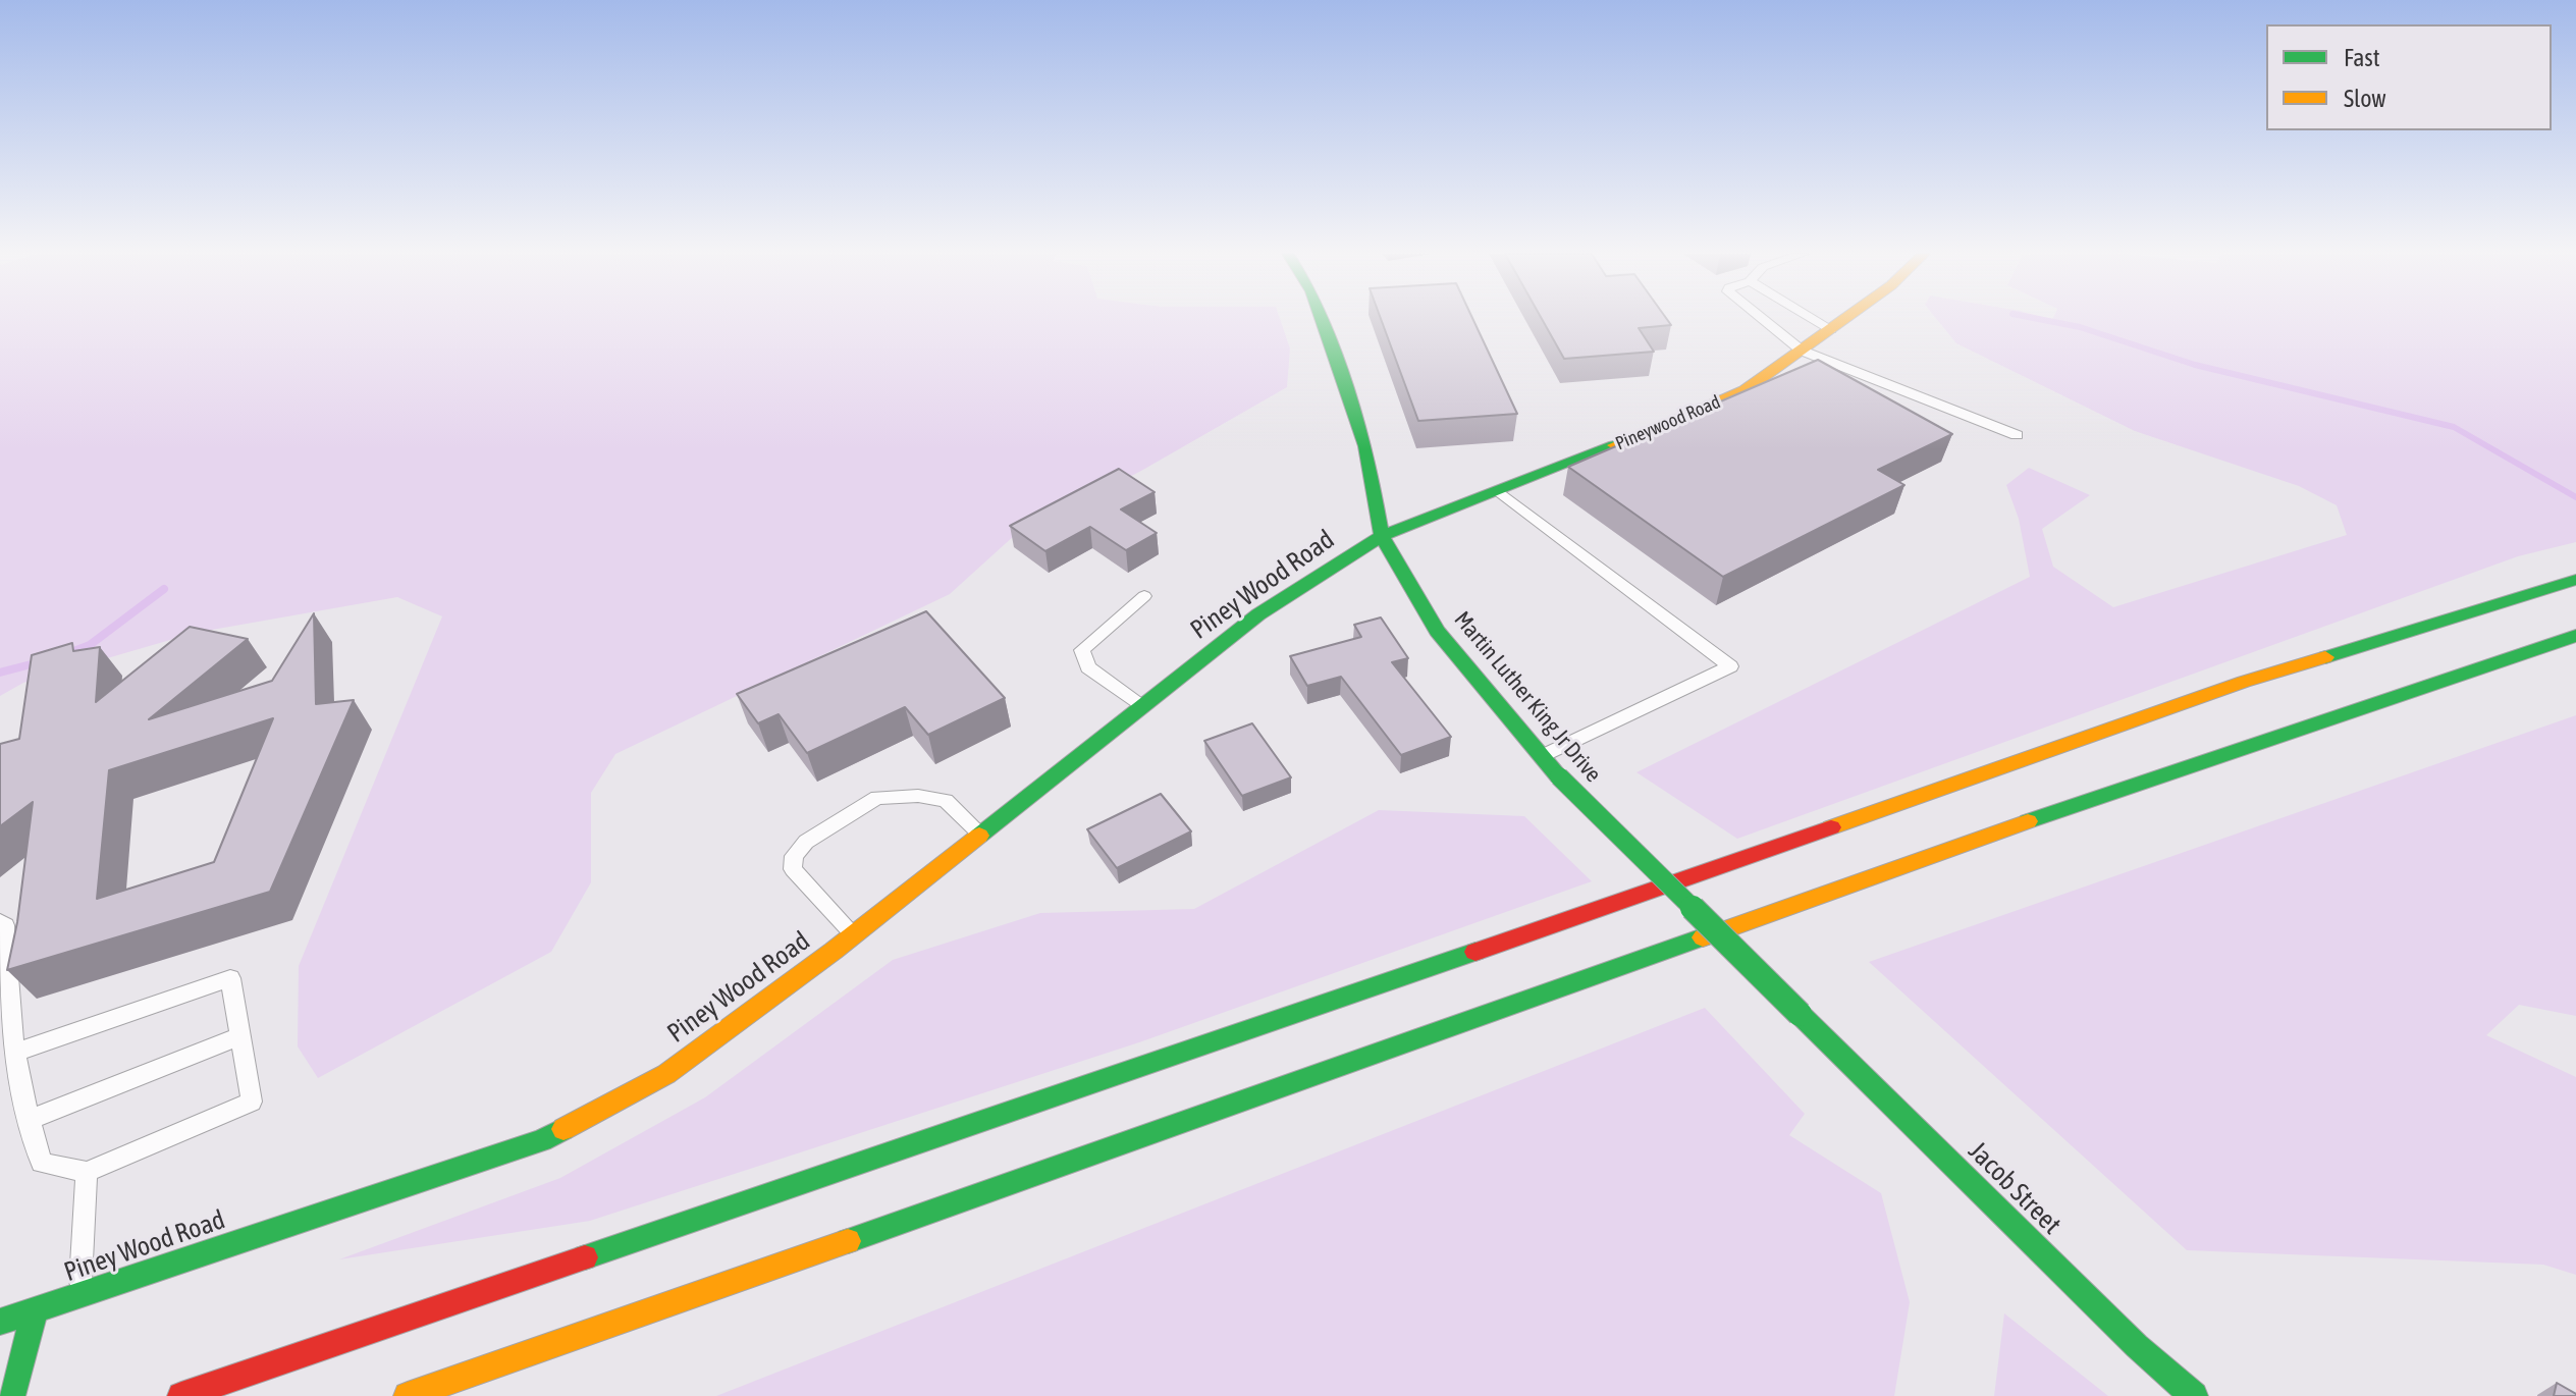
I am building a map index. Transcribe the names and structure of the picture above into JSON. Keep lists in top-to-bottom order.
{
  "streets": {
    "main road": [
      "Pineywood Road",
      "Piney Wood Road",
      "Martin Luther King Jr Drive",
      "Jacob Street"
    ]
  },
  "crossings": [
    ["Pineywood Road", "Piney Wood Road"],
    ["Pineywood Road", "Martin Luther King Jr Drive"],
    ["Piney Wood Road", "Martin Luther King Jr Drive"],
    ["Martin Luther King Jr Drive", "Jacob Street"]
  ],
  "legend": ["Fast", "Slow"]
}
